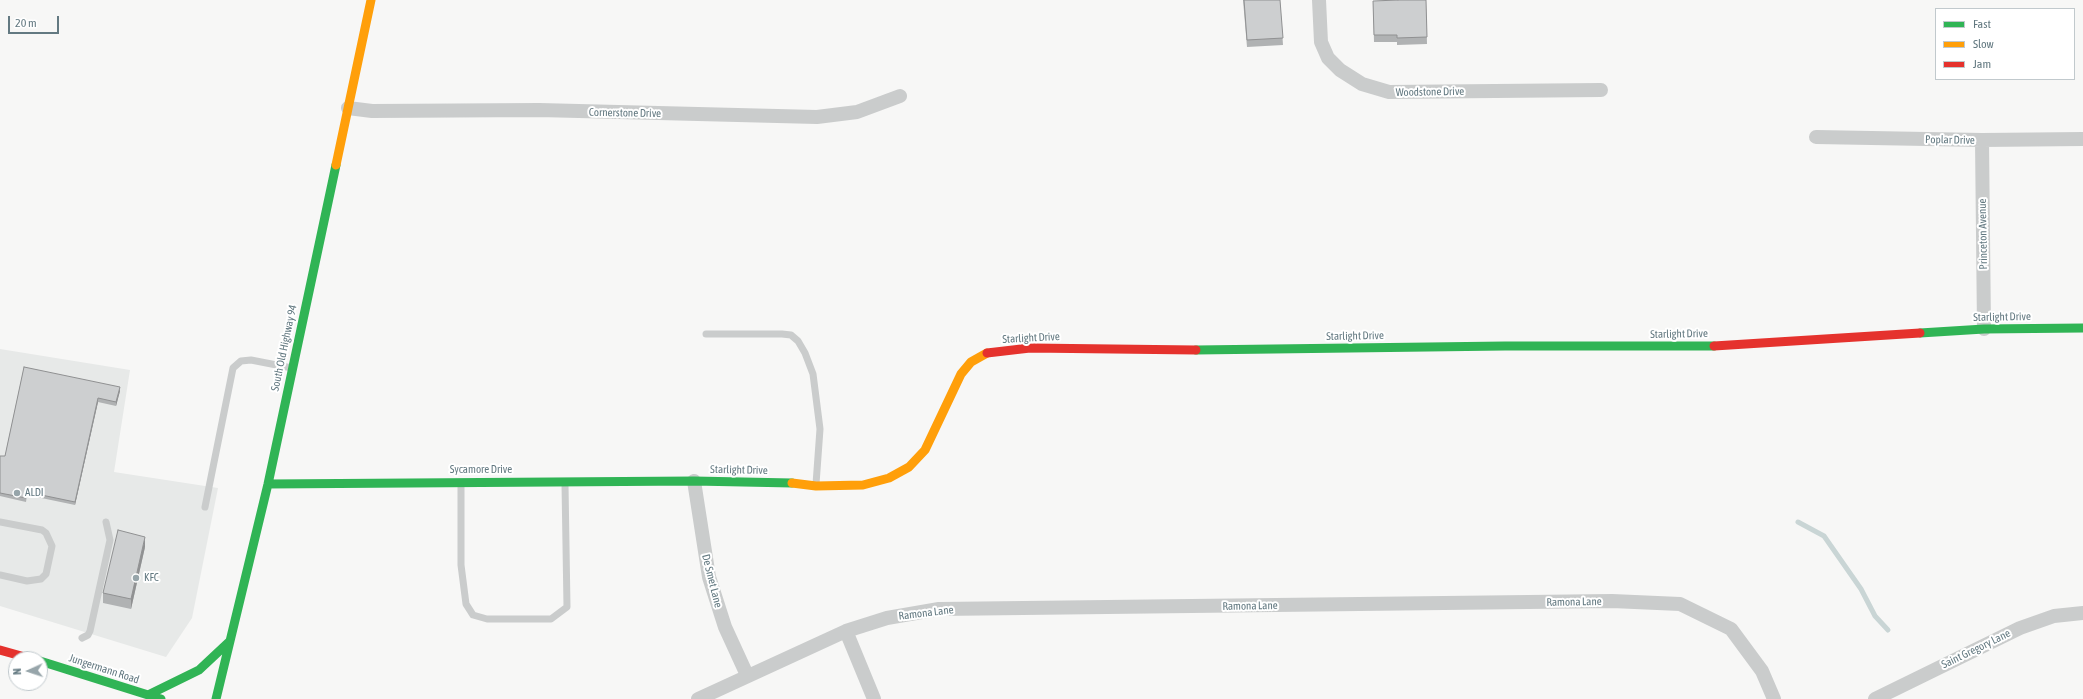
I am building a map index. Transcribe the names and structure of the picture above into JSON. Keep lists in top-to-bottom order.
{
  "streets": {
    "street": [
      "Woodstone Drive",
      "Cornerstone Drive",
      "Poplar Drive",
      "Princeton Avenue",
      "Starlight Drive",
      "South Old Highway 94",
      "Sycamore Drive",
      "De Smet Lane",
      "Ramona Lane",
      "Saint Gregory Lane",
      "Jungermann Road"
    ]
  },
  "crossings": [
    ["Cornerstone Drive", "South Old Highway 94"],
    ["Poplar Drive", "Princeton Avenue"],
    ["Princeton Avenue", "Starlight Drive"],
    ["Starlight Drive", "Sycamore Drive"],
    ["Starlight Drive", "De Smet Lane"],
    ["South Old Highway 94", "Sycamore Drive"],
    ["Sycamore Drive", "De Smet Lane"],
    ["De Smet Lane", "Ramona Lane"]
  ],
  "places": ["ALDI", "KFC"],
  "legend": ["Fast", "Slow", "Jam"],
  "scale_bar": "20 m",
  "north": "left"
}
